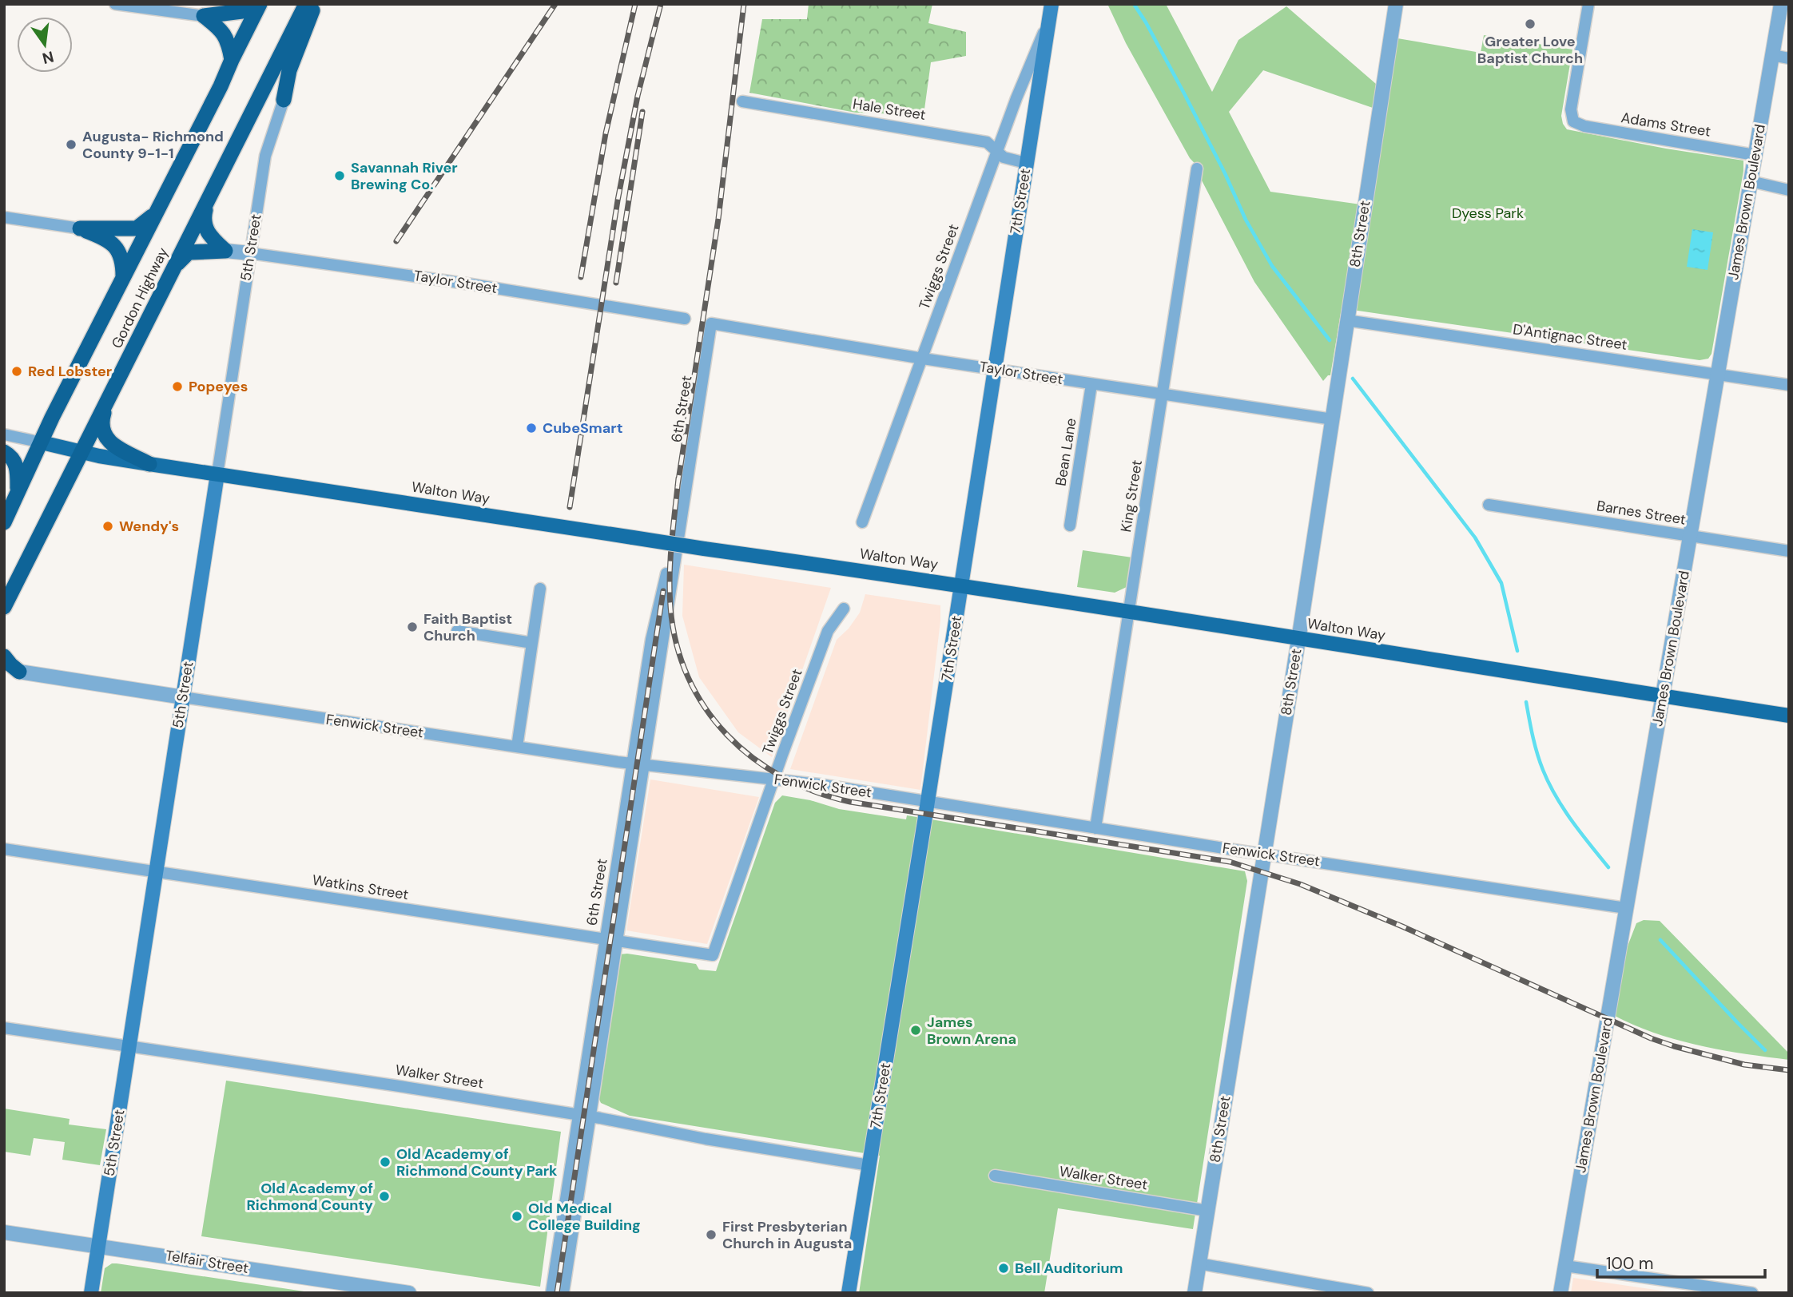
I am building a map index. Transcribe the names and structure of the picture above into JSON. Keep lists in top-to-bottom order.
{
  "streets": {
    "highway": ["Gordon Highway"],
    "main road": ["7th Street", "5th Street", "Walton Way"],
    "street": [
      "Hale Street",
      "Adams Street",
      "James Brown Boulevard",
      "8th Street",
      "Twiggs Street",
      "Taylor Street",
      "D'Antignac Street",
      "6th Street",
      "Bean Lane",
      "King Street",
      "Barnes Street",
      "Fenwick Street",
      "Watkins Street",
      "Walker Street",
      "Telfair Street"
    ]
  },
  "crossings": [
    ["Hale Street", "7th Street"],
    ["Hale Street", "Twiggs Street"],
    ["Adams Street", "James Brown Boulevard"],
    ["7th Street", "Twiggs Street"],
    ["7th Street", "Taylor Street"],
    ["7th Street", "Walton Way"],
    ["7th Street", "Fenwick Street"],
    ["7th Street", "Walker Street"],
    ["James Brown Boulevard", "D'Antignac Street"],
    ["James Brown Boulevard", "Walton Way"],
    ["James Brown Boulevard", "Barnes Street"],
    ["James Brown Boulevard", "Fenwick Street"],
    ["8th Street", "Taylor Street"],
    ["8th Street", "D'Antignac Street"],
    ["8th Street", "Walton Way"],
    ["8th Street", "Fenwick Street"],
    ["8th Street", "Walker Street"],
    ["5th Street", "Taylor Street"],
    ["5th Street", "Walton Way"],
    ["5th Street", "Fenwick Street"],
    ["5th Street", "Watkins Street"],
    ["5th Street", "Walker Street"],
    ["5th Street", "Telfair Street"],
    ["Twiggs Street", "Taylor Street"],
    ["Twiggs Street", "Fenwick Street"],
    ["Twiggs Street", "Watkins Street"],
    ["Taylor Street", "6th Street"],
    ["Taylor Street", "Bean Lane"],
    ["Taylor Street", "King Street"],
    ["Gordon Highway", "Walton Way"],
    ["6th Street", "Fenwick Street"],
    ["6th Street", "Watkins Street"],
    ["6th Street", "Walker Street"],
    ["Walton Way", "King Street"],
    ["King Street", "Fenwick Street"]
  ],
  "parks": ["Dyess Park"],
  "places": [
    "Greater Love Baptist Church",
    "Augusta- Richmond County 9-1-1",
    "Savannah River Brewing Co.",
    "Red Lobster",
    "Popeyes",
    "CubeSmart",
    "Wendy's",
    "Faith Baptist Church",
    "James Brown Arena",
    "Old Academy of Richmond County Park",
    "Old Academy of Richmond County",
    "Old Medical College Building",
    "First Presbyterian Church in Augusta",
    "Bell Auditorium"
  ],
  "scale_bar": "100 m",
  "north": "bottom"
}
